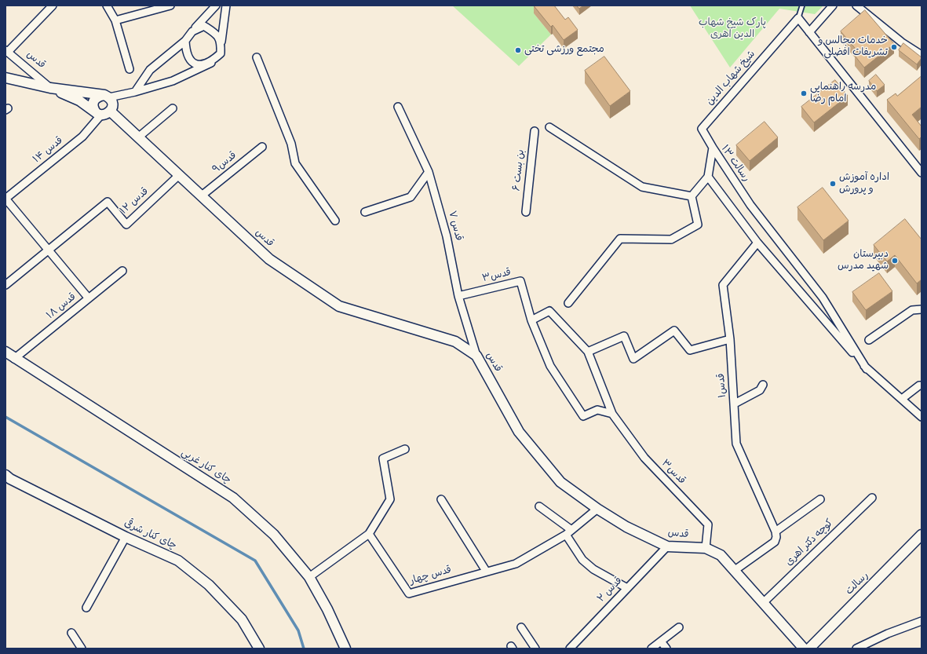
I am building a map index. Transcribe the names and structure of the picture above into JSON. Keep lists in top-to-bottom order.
{
  "streets": {
    "street": [
      "قدس",
      "شیخ شهاب الدین",
      "قدس ۱۴",
      "قدس۹",
      "رسالت ۱۳",
      "بن بست ۶",
      "قدس ۱۲",
      "قدس ۷",
      "قدس۳",
      "قدس ۱۸",
      "قدس۱",
      "چای کنار غربی",
      "چای کنار شرقی",
      "کوچه دکتر اهری",
      "قدس چهار",
      "رسالت",
      "قدس ۲"
    ]
  },
  "crossings": [
    ["قدس", "قدس ۱۴"],
    ["قدس", "قدس۹"],
    ["قدس", "قدس ۱۲"],
    ["قدس", "قدس ۷"],
    ["قدس", "قدس۳"],
    ["قدس", "کوچه دکتر اهری"],
    ["قدس", "قدس چهار"],
    ["قدس", "قدس ۲"],
    ["شیخ شهاب الدین", "رسالت ۱۳"],
    ["رسالت ۱۳", "قدس۱"],
    ["قدس ۷", "قدس۳"],
    ["قدس ۱۸", "چای کنار غربی"]
  ],
  "parks": ["پارک شیخ شهاب الدین اهری"],
  "places": [
    "خدمات مجالس و تشریفات افضلی",
    "مجتمع ورزشی تختی",
    "مدرسه راهنمایی امام رضا",
    "اداره آموزش و پرورش",
    "دبیرستان شهید مدرس"
  ]
}
